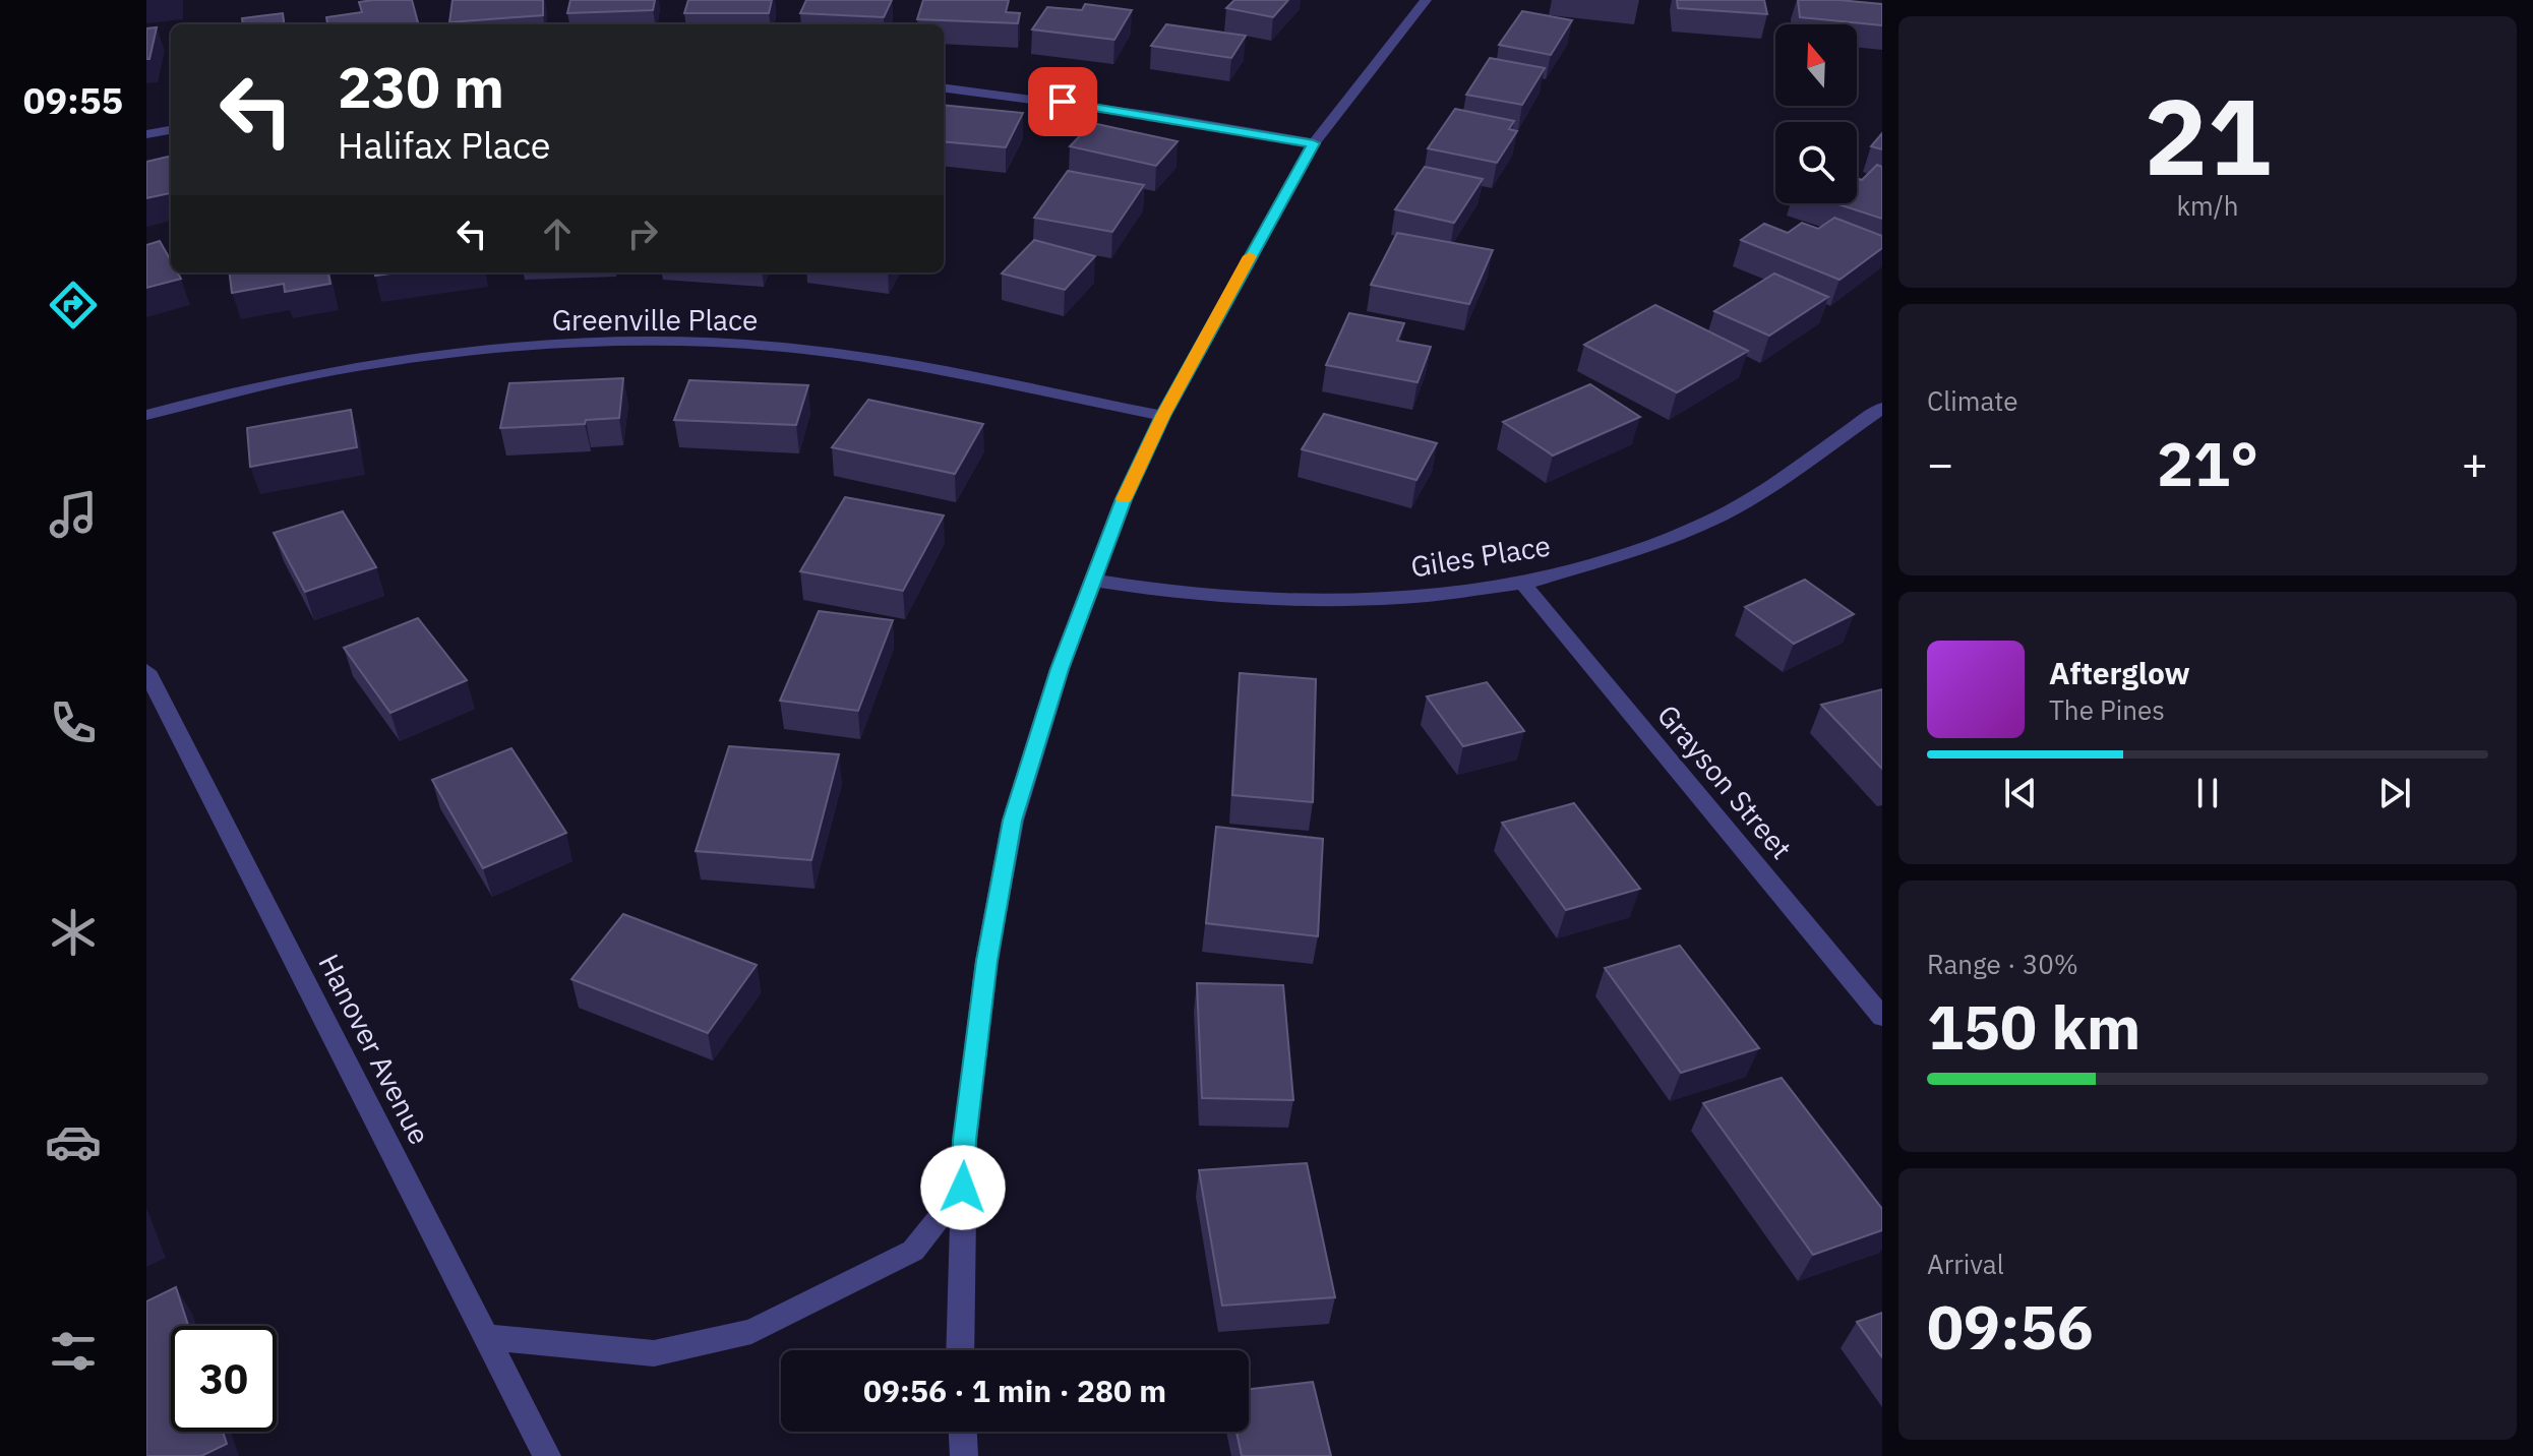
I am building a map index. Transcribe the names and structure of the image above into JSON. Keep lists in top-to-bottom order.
{
  "streets": {
    "street": [
      "Greenville Place",
      "Giles Place",
      "Grayson Street",
      "Hanover Avenue"
    ]
  },
  "crossings": [
    ["Giles Place", "Grayson Street"]
  ],
  "north": "top",
  "page": {
    "tabs": "09:55",
    "tile": [
      ["21", "km/h"],
      "Climate",
      ["Range · 30%", "150 km"],
      ["Arrival", "09:56"]
    ],
    "turn": ["230 m", "Halifax Place"],
    "heat": ["−", "21°", "+"],
    "song": ["Afterglow", "The Pines"],
    "limit": "30",
    "trip": "09:56 · 1 min · 280 m"
  }
}
